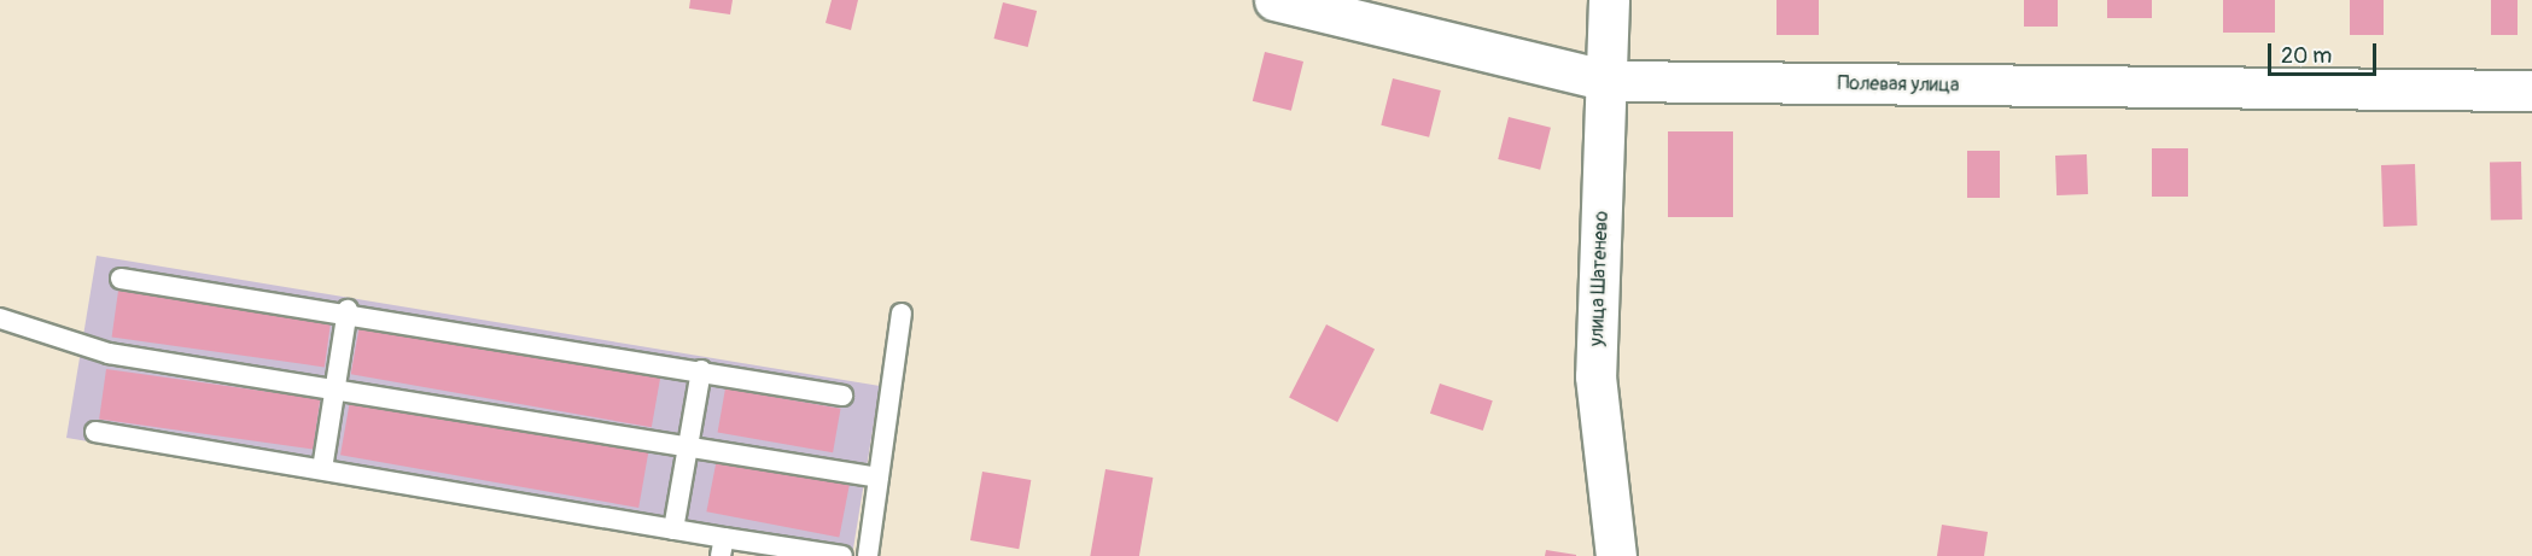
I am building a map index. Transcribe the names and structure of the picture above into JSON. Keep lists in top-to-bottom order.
{
  "streets": {
    "street": ["Полевая улица", "улица Шатенево"]
  },
  "crossings": [
    ["Полевая улица", "улица Шатенево"]
  ],
  "scale_bar": "20 m"
}
